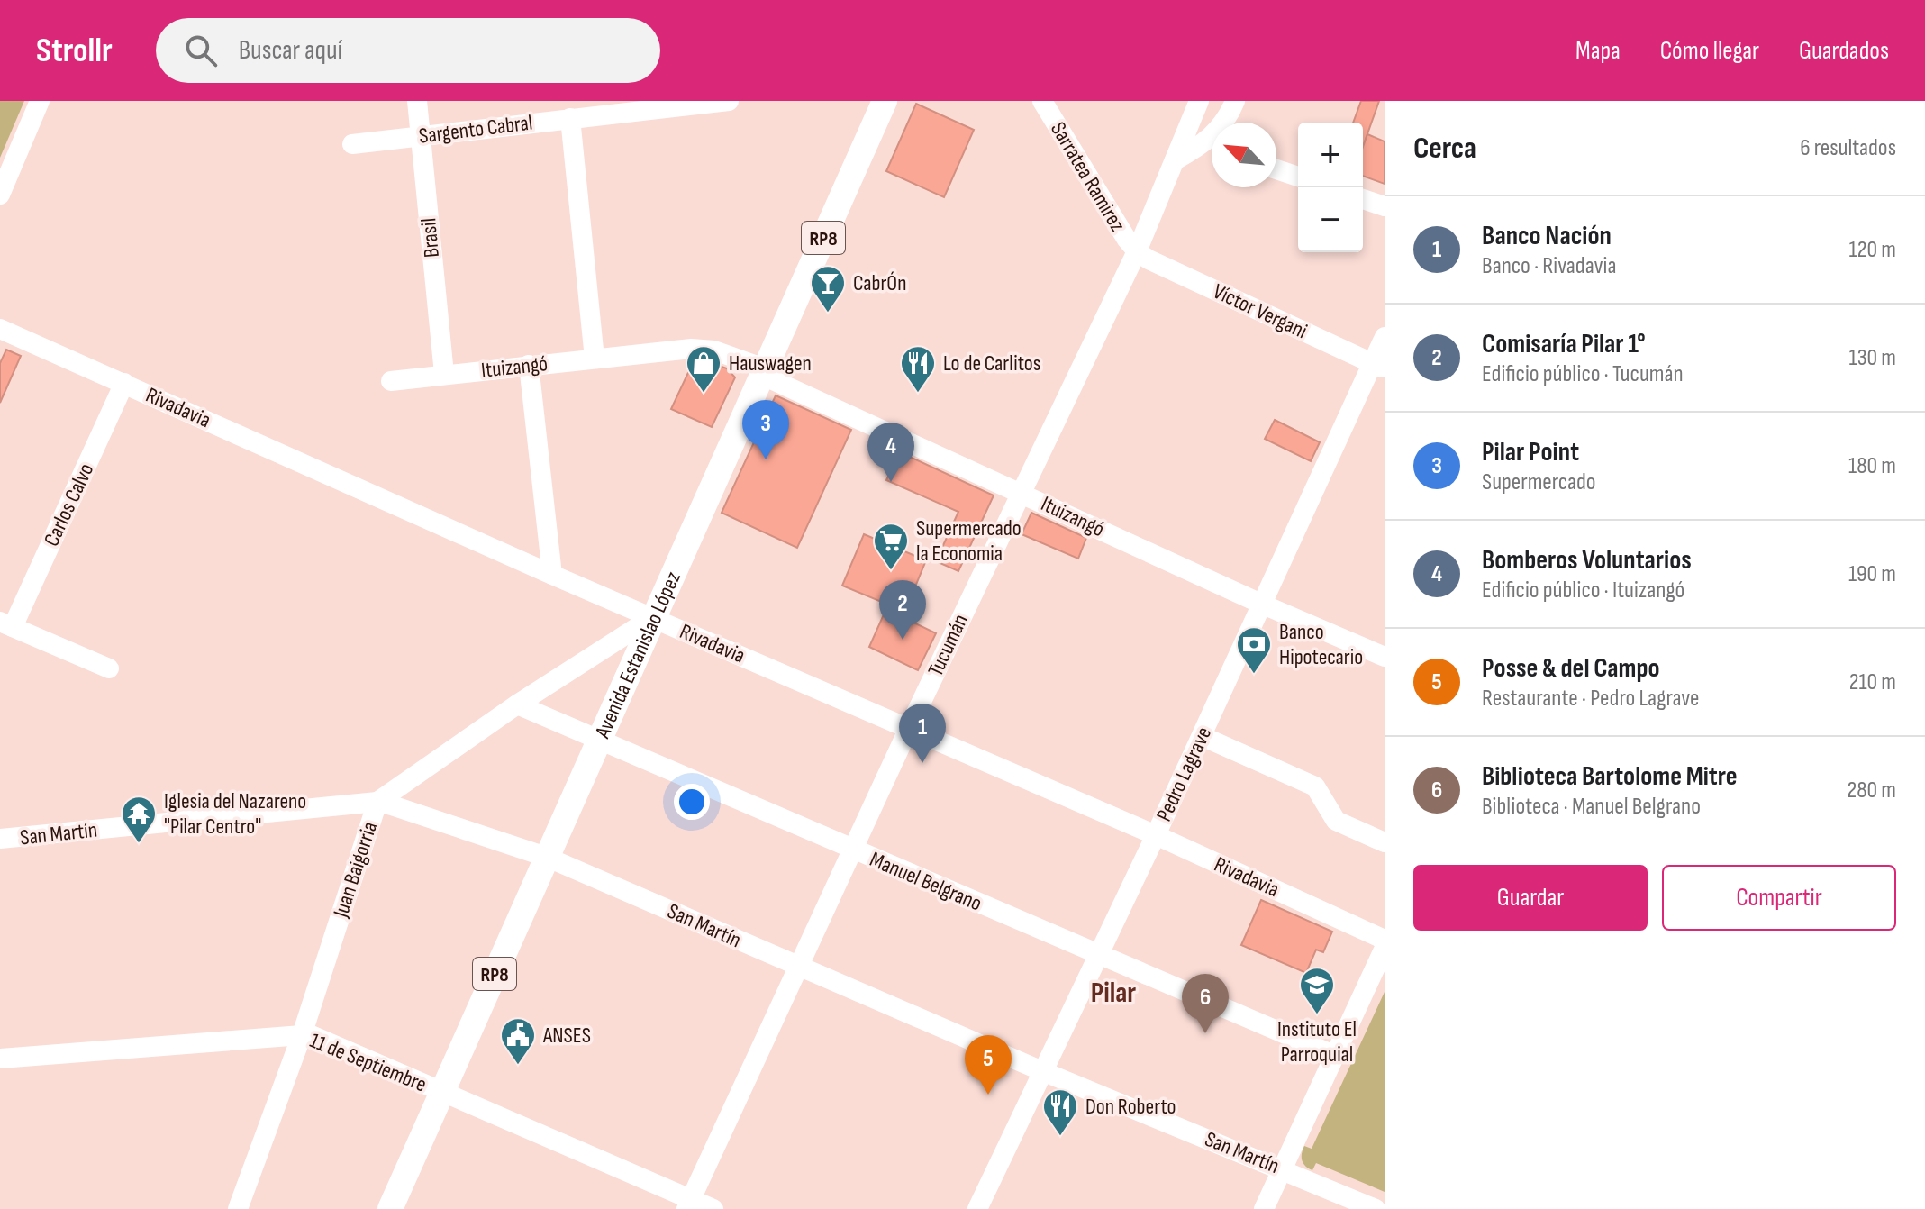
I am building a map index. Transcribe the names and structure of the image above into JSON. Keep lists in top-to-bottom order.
{
  "streets": {
    "main road": ["RP8", "Avenida Estanislao López"],
    "street": [
      "Sargento Cabral",
      "Sarratea Ramirez",
      "Brasil",
      "Víctor Vergani",
      "Ituizangó",
      "Rivadavia",
      "Carlos Calvo",
      "Tucumán",
      "Pedro Lagrave",
      "San Martín",
      "Juan Baigorria",
      "Manuel Belgrano",
      "11 de Septiembre"
    ]
  },
  "crossings": [
    ["Sargento Cabral", "Brasil"],
    ["Sarratea Ramirez", "Víctor Vergani"],
    ["Sarratea Ramirez", "Tucumán"],
    ["Brasil", "Ituizangó"],
    ["Víctor Vergani", "Tucumán"],
    ["Víctor Vergani", "Pedro Lagrave"],
    ["Ituizangó", "Tucumán"],
    ["Ituizangó", "Avenida Estanislao López"],
    ["Ituizangó", "Pedro Lagrave"],
    ["Rivadavia", "Carlos Calvo"],
    ["Rivadavia", "Tucumán"],
    ["Rivadavia", "Avenida Estanislao López"],
    ["Rivadavia", "Pedro Lagrave"],
    ["Rivadavia", "Juan Baigorria"],
    ["Tucumán", "San Martín"],
    ["Tucumán", "Manuel Belgrano"],
    ["Tucumán", "11 de Septiembre"],
    ["Avenida Estanislao López", "San Martín"],
    ["Avenida Estanislao López", "Juan Baigorria"],
    ["Avenida Estanislao López", "Manuel Belgrano"],
    ["Avenida Estanislao López", "11 de Septiembre"],
    ["Pedro Lagrave", "San Martín"],
    ["Pedro Lagrave", "Manuel Belgrano"],
    ["San Martín", "Juan Baigorria"],
    ["Juan Baigorria", "Manuel Belgrano"],
    ["Juan Baigorria", "11 de Septiembre"]
  ],
  "districts": ["Pilar"],
  "places": {
    "bar": ["CabrÓn"],
    "shop": ["Hauswagen"],
    "restaurant": ["Lo de Carlitos", "Don Roberto"],
    "supermarket": ["Supermercado la Economia"],
    "bank": ["Banco Hipotecario"],
    "temple": ["Iglesia del Nazareno \"Pilar Centro\""],
    "school or university": ["Instituto El Parroquial"],
    "public building": ["ANSES"]
  },
  "north": "top left",
  "page": {
    "header": "Strollr",
    "search": "Buscar aquí",
    "nav": ["Mapa", "Cómo llegar", "Guardados"],
    "heading": ["Cerca", "6 resultados"],
    "map_buttons": ["+", "−"],
    "list": [
      {
        "mark": "1",
        "name": "Banco Nación",
        "note": "Banco · Rivadavia",
        "value": "120 m"
      },
      {
        "mark": "2",
        "name": "Comisaría Pilar 1°",
        "note": "Edificio público · Tucumán",
        "value": "130 m"
      },
      {
        "mark": "3",
        "name": "Pilar Point",
        "note": "Supermercado",
        "value": "180 m"
      },
      {
        "mark": "4",
        "name": "Bomberos Voluntarios",
        "note": "Edificio público · Ituizangó",
        "value": "190 m"
      },
      {
        "mark": "5",
        "name": "Posse & del Campo",
        "note": "Restaurante · Pedro Lagrave",
        "value": "210 m"
      },
      {
        "mark": "6",
        "name": "Biblioteca Bartolome Mitre",
        "note": "Biblioteca · Manuel Belgrano",
        "value": "280 m"
      }
    ],
    "pins": [
      "3",
      "4",
      "2",
      "1",
      "6",
      "5"
    ],
    "buttons": ["Guardar", "Compartir"]
  }
}
